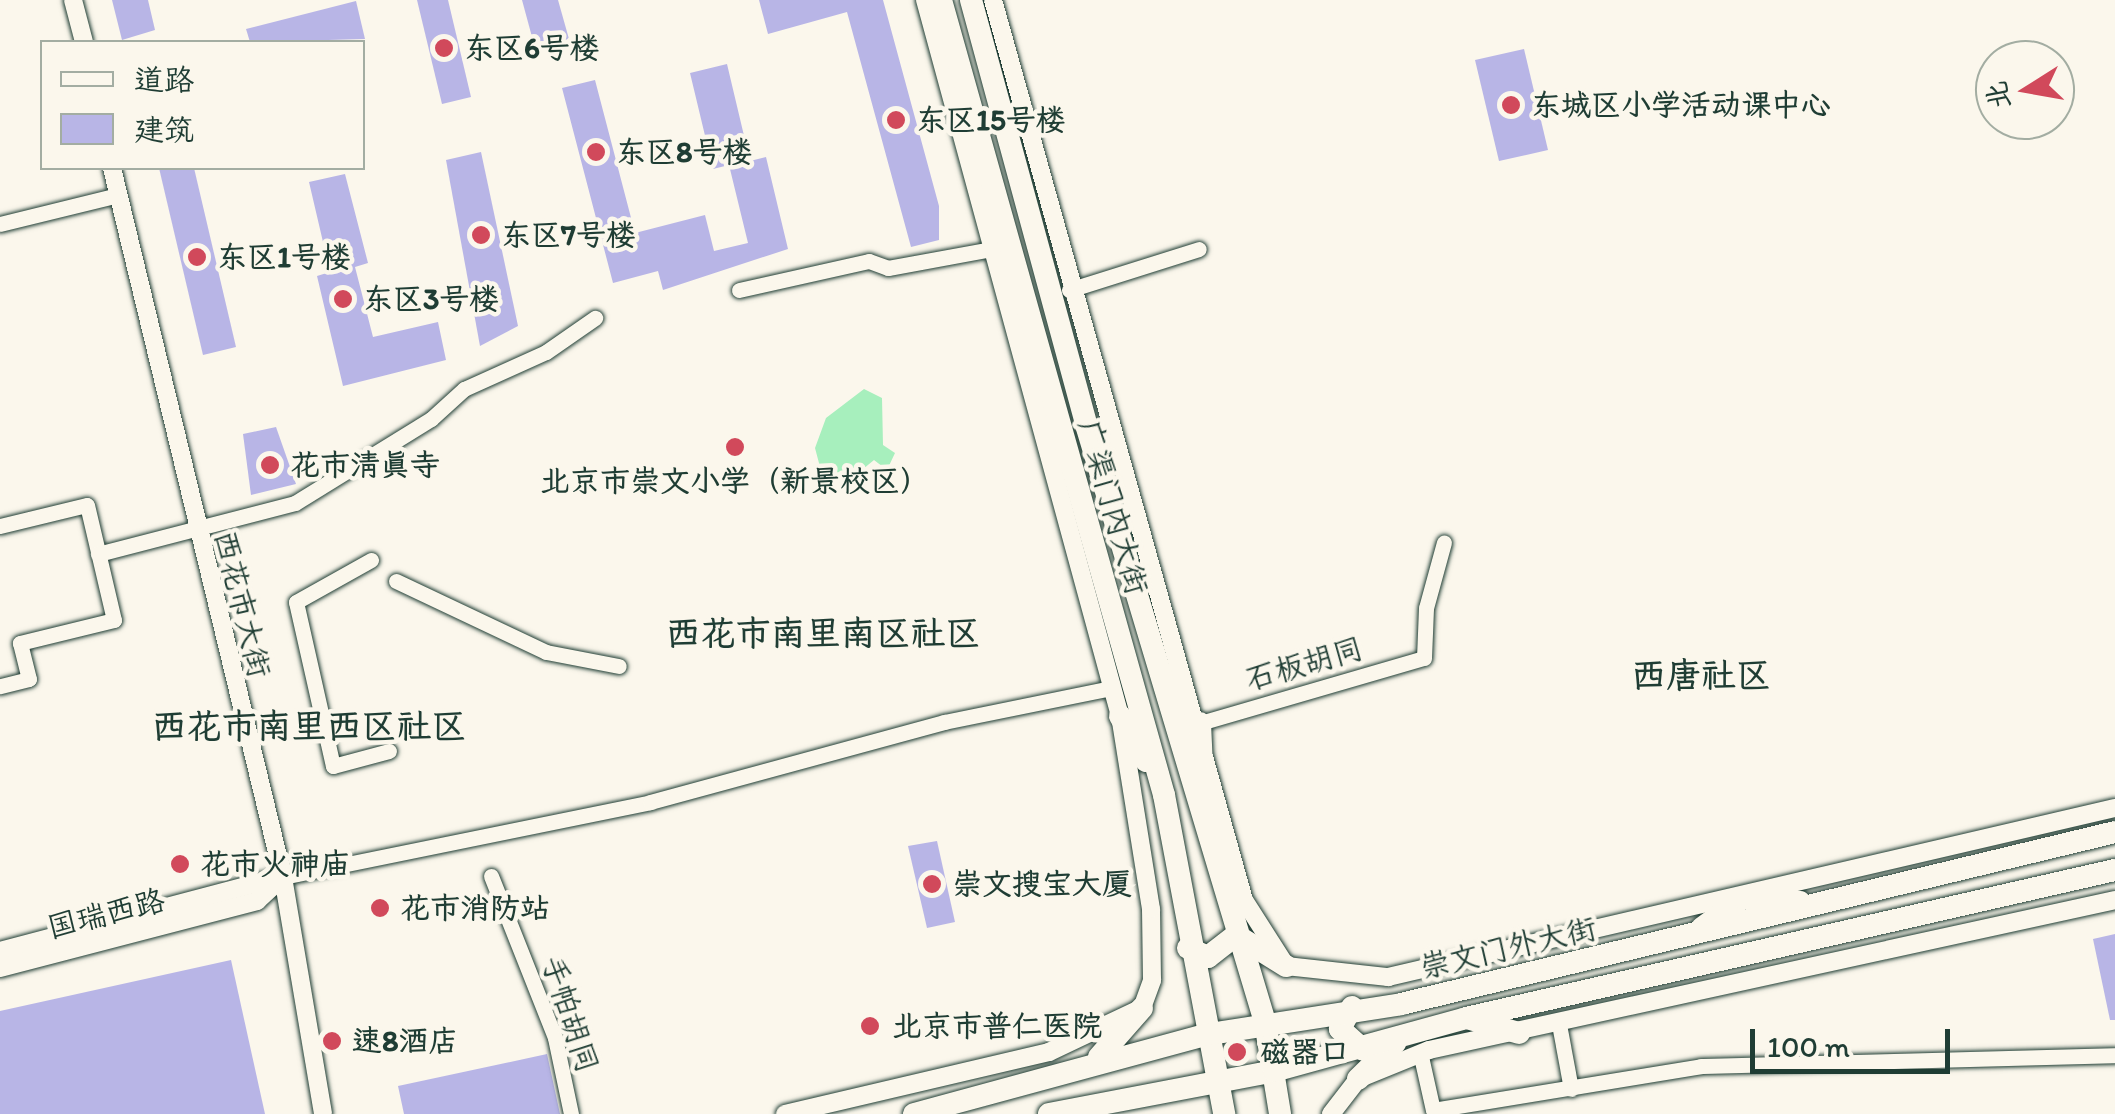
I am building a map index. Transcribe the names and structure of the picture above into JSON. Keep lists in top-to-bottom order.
{
  "streets": {
    "main road": ["广渠门内大街", "崇文门外大街"],
    "street": [
      "西花市大街",
      "石板胡同",
      "国瑞西路",
      "手帕胡同"
    ]
  },
  "crossings": [
    ["广渠门内大街", "石板胡同"],
    ["广渠门内大街", "崇文门外大街"],
    ["西花市大街", "国瑞西路"]
  ],
  "districts": ["西花市南里南区社区", "西唐社区", "西花市南里西区社区"],
  "places": [
    "东区6号楼",
    "东城区小学活动课中心",
    "东区15号楼",
    "东区8号楼",
    "东区7号楼",
    "东区1号楼",
    "东区3号楼",
    "北京市崇文小学（新景校区）",
    "花市清真寺",
    "花市火神庙",
    "崇文搜宝大厦",
    "花市消防站",
    "北京市普仁医院",
    "速8酒店",
    "磁器口"
  ],
  "legend": ["道路", "建筑"],
  "scale_bar": "100 m",
  "north": "left"
}
